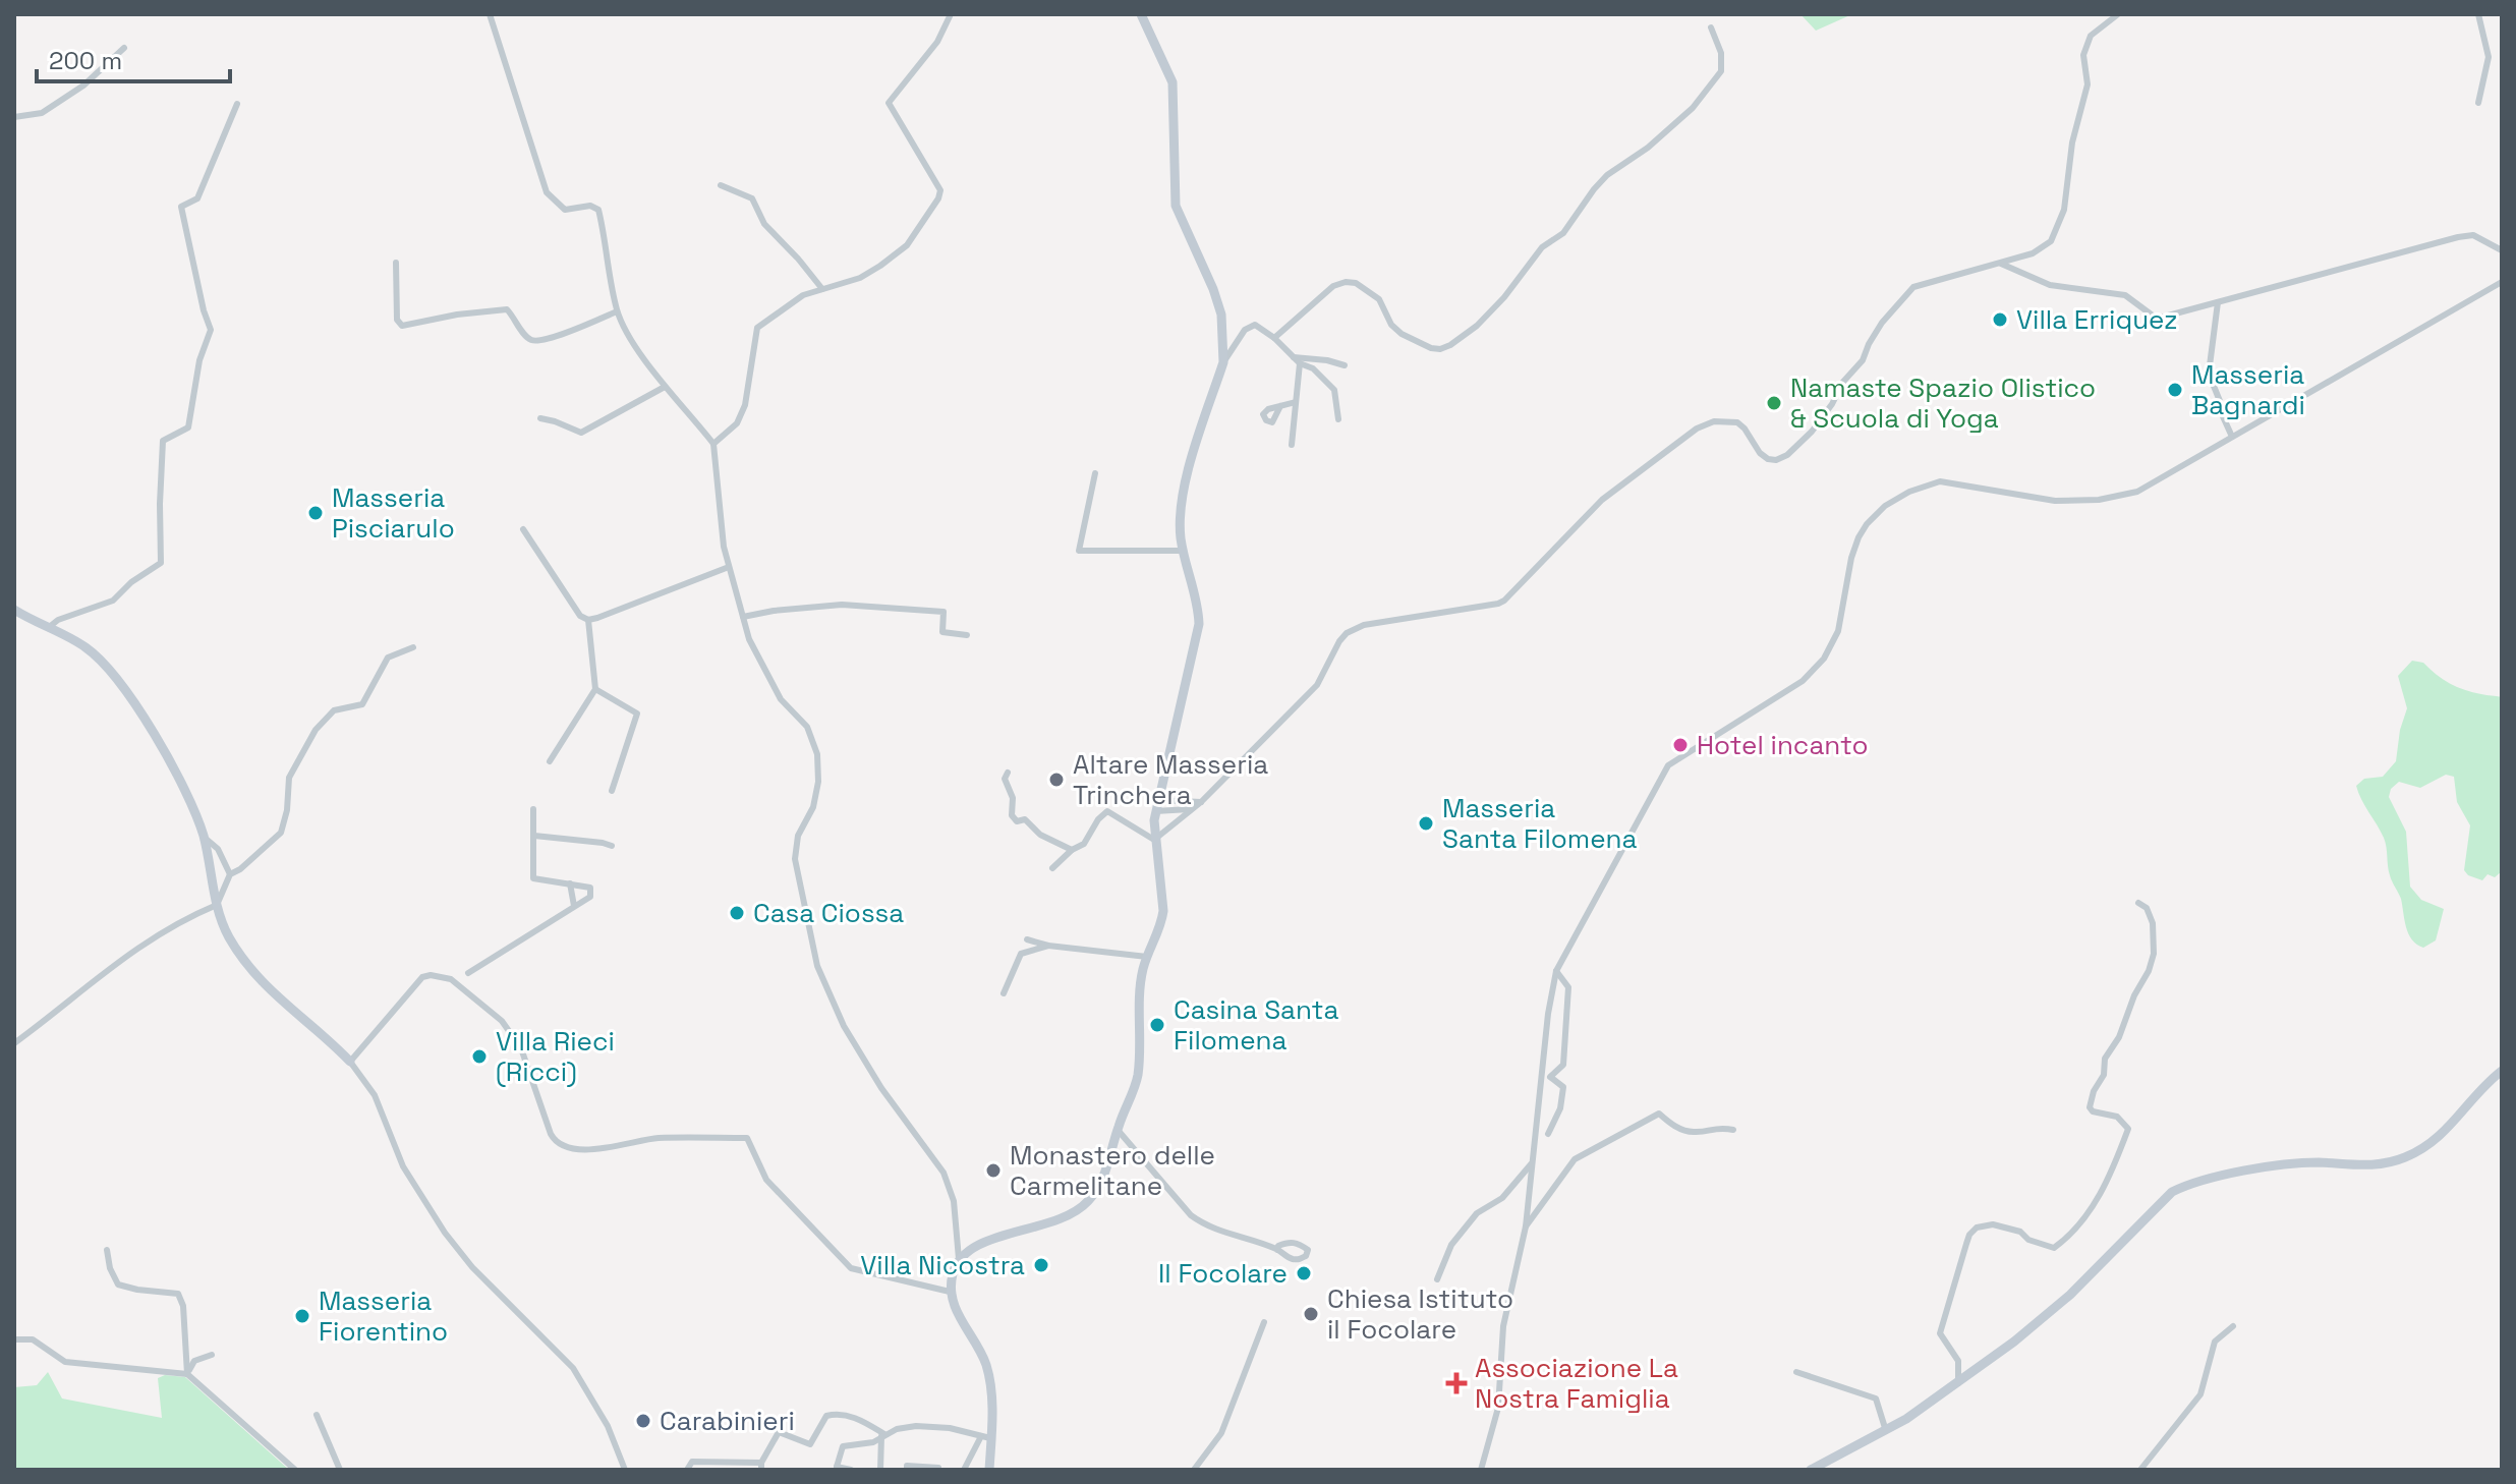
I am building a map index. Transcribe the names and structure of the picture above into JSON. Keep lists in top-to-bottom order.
{
  "places": {
    "other": [
      "Villa Erriquez",
      "Masseria Bagnardi",
      "Namaste Spazio Olistico & Scuola di Yoga",
      "Masseria Pisciarulo",
      "Hotel incanto",
      "Altare Masseria Trinchera",
      "Masseria Santa Filomena",
      "Casa Ciossa",
      "Casina Santa Filomena",
      "Villa Rieci (Ricci)",
      "Monastero delle Carmelitane",
      "Villa Nicostra",
      "Il Focolare",
      "Chiesa Istituto il Focolare",
      "Masseria Fiorentino",
      "Carabinieri"
    ],
    "health": ["Associazione La Nostra Famiglia"]
  },
  "scale_bar": "200 m"
}
